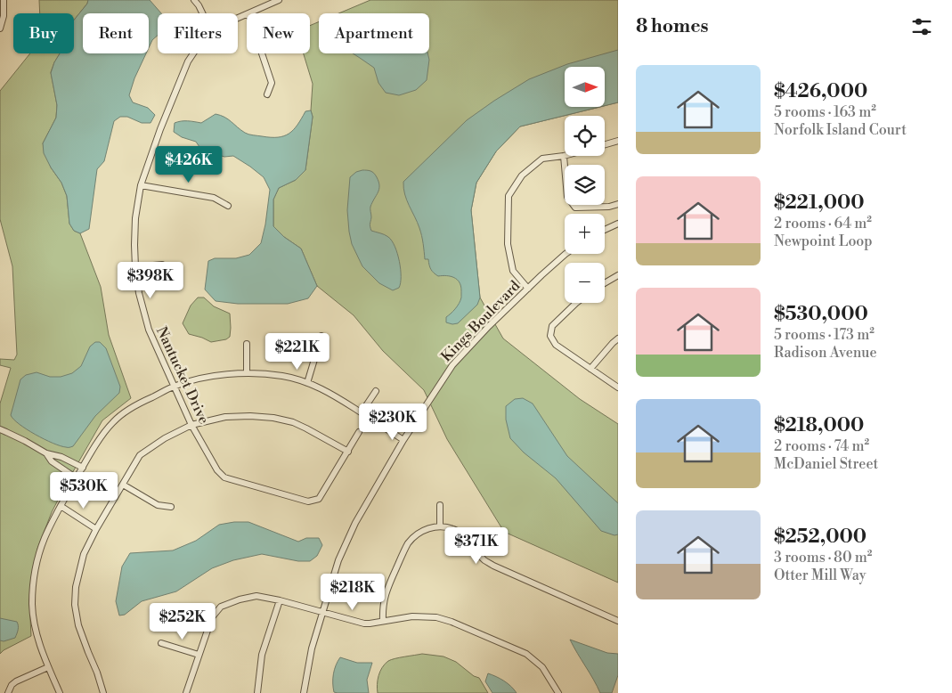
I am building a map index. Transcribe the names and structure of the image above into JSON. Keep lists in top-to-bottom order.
{
  "streets": {
    "street": ["Kings Boulevard", "Nantucket Drive"]
  },
  "north": "right",
  "page": {
    "heading": "8 homes",
    "chip": [
      "Buy",
      "Rent",
      "Filters",
      "New",
      "Apartment"
    ],
    "list": [
      {
        "name": "$426,000",
        "note": "5 rooms · 163 m² · Norfolk Island Court"
      },
      {
        "name": "$221,000",
        "note": "2 rooms · 64 m² · Newpoint Loop"
      },
      {
        "name": "$530,000",
        "note": "5 rooms · 173 m² · Radison Avenue"
      },
      {
        "name": "$218,000",
        "note": "2 rooms · 74 m² · McDaniel Street"
      },
      {
        "name": "$252,000",
        "note": "3 rooms · 80 m² · Otter Mill Way"
      }
    ],
    "map_buttons": ["+", "−"],
    "price": [
      "$426K",
      "$398K",
      "$221K",
      "$230K",
      "$530K",
      "$371K",
      "$218K",
      "$252K"
    ]
  }
}
